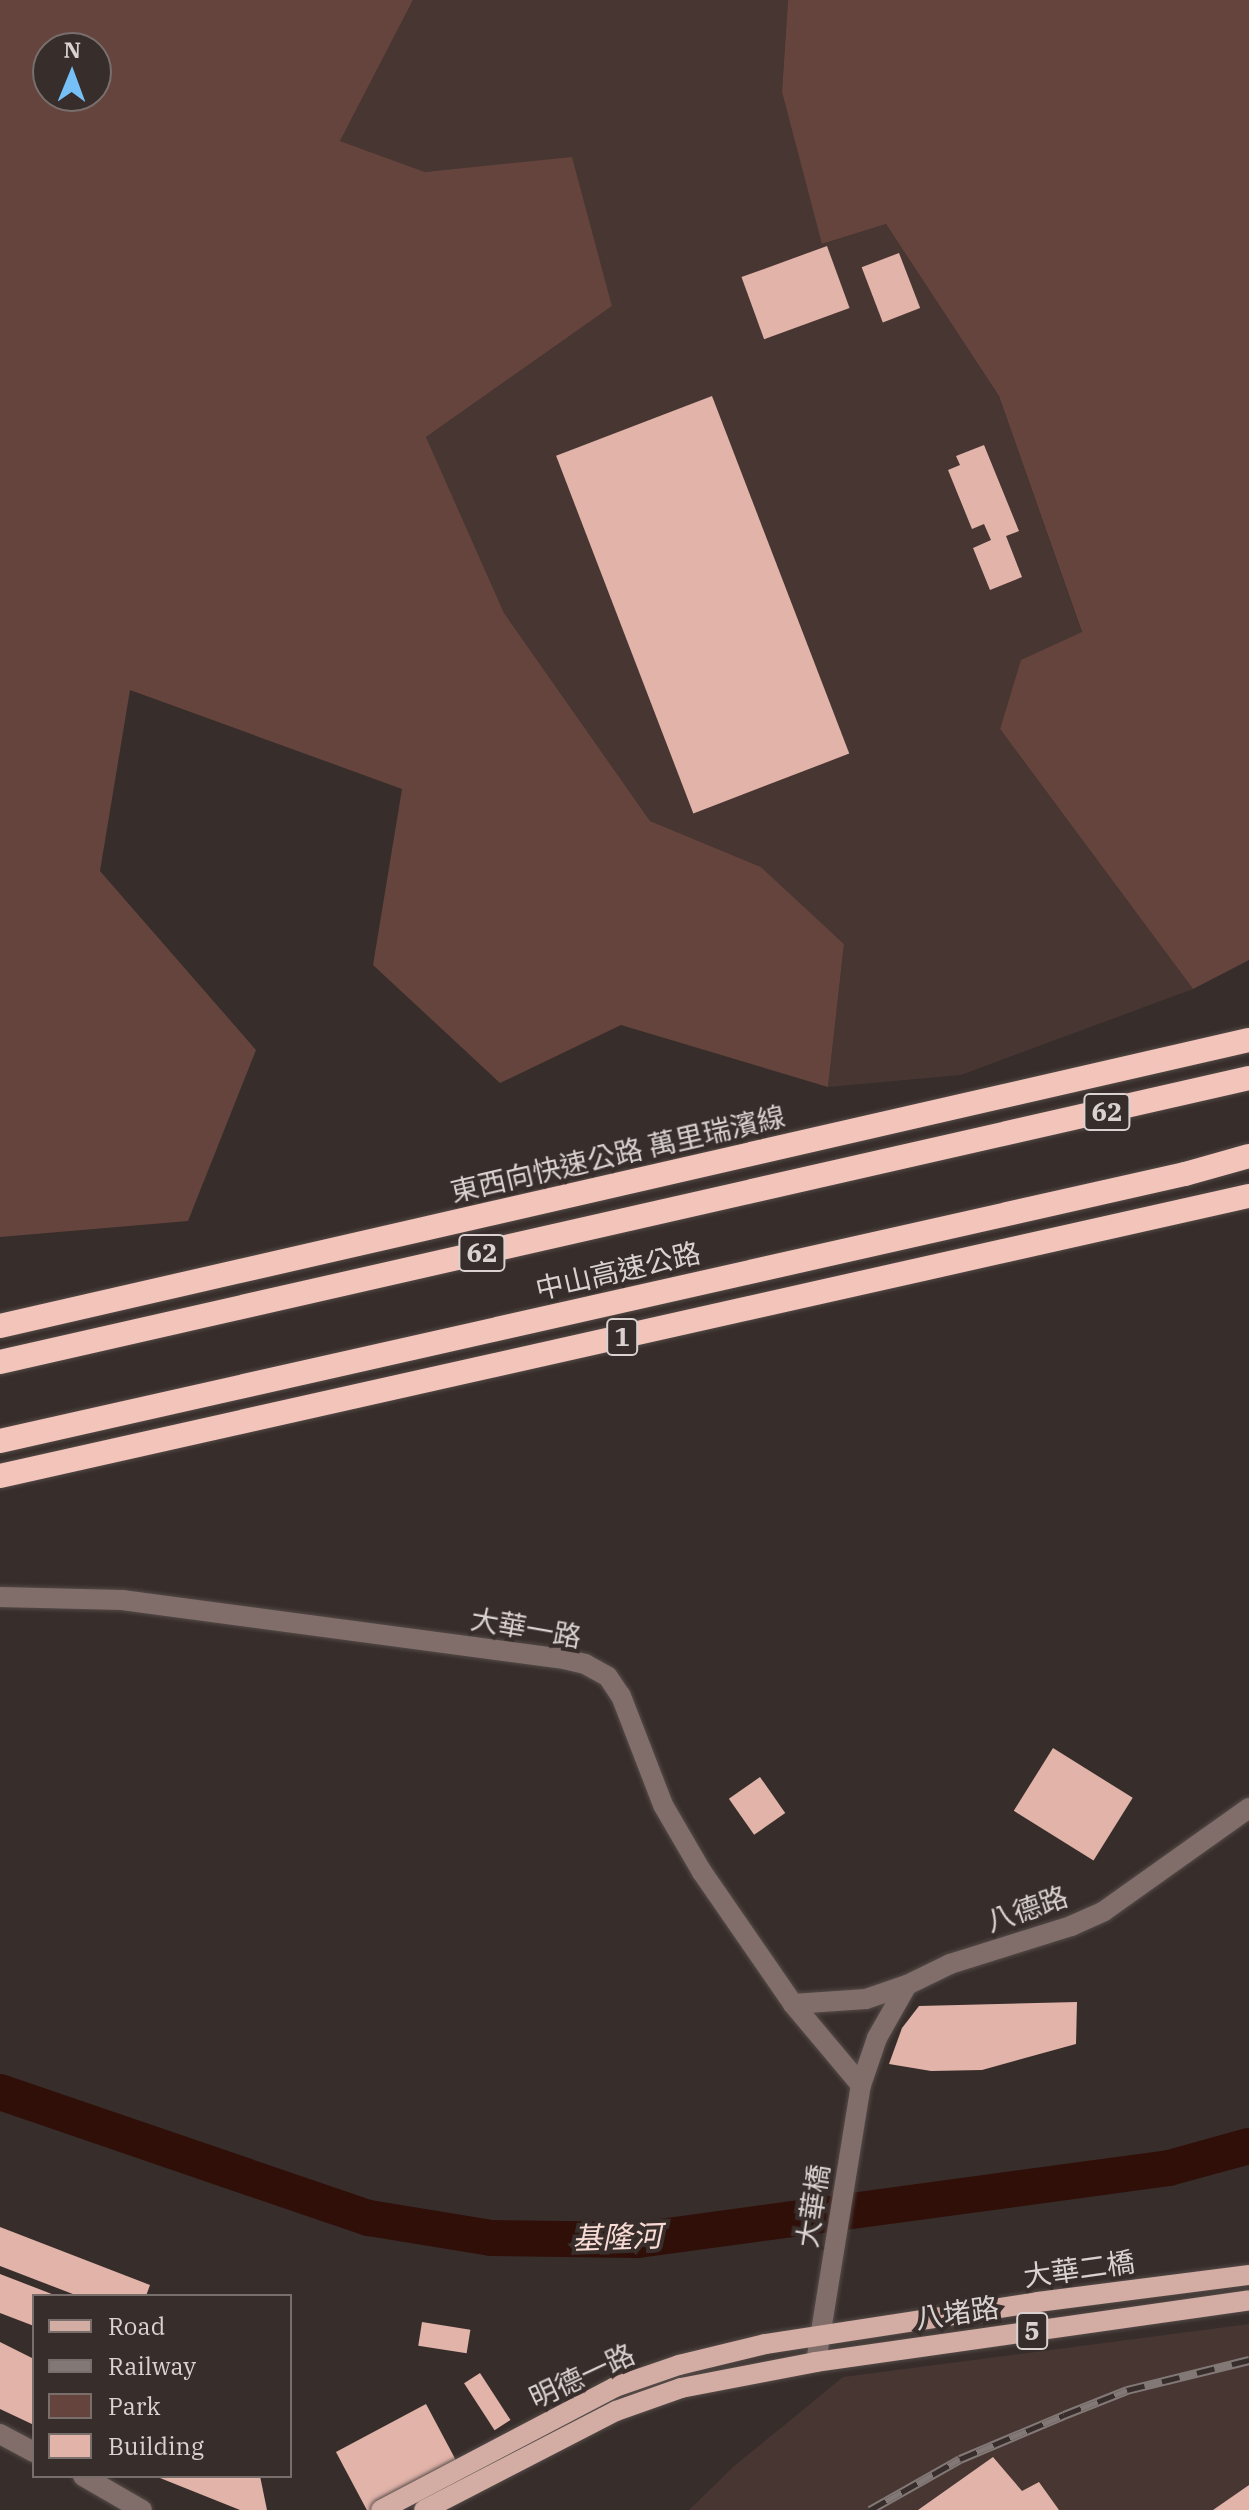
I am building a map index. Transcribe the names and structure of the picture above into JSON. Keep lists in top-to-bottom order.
{
  "streets": {
    "highway": [
      "62",
      "東西向快速公路 萬里瑞濱線",
      "中山高速公路",
      "1"
    ],
    "main road": [
      "大華二橋",
      "八堵路",
      "5",
      "明德一路"
    ],
    "street": ["大華一路", "八德路", "大華橋"]
  },
  "crossings": [
    ["大華一路", "八德路"],
    ["大華一路", "大華橋"],
    ["大華橋", "大華二橋"],
    ["大華橋", "八堵路"],
    ["大華橋", "明德一路"],
    ["大華二橋", "明德一路"],
    ["八堵路", "明德一路"]
  ],
  "water": ["基隆河"],
  "legend": [
    "Road",
    "Railway",
    "Park",
    "Building"
  ],
  "north": "top"
}
